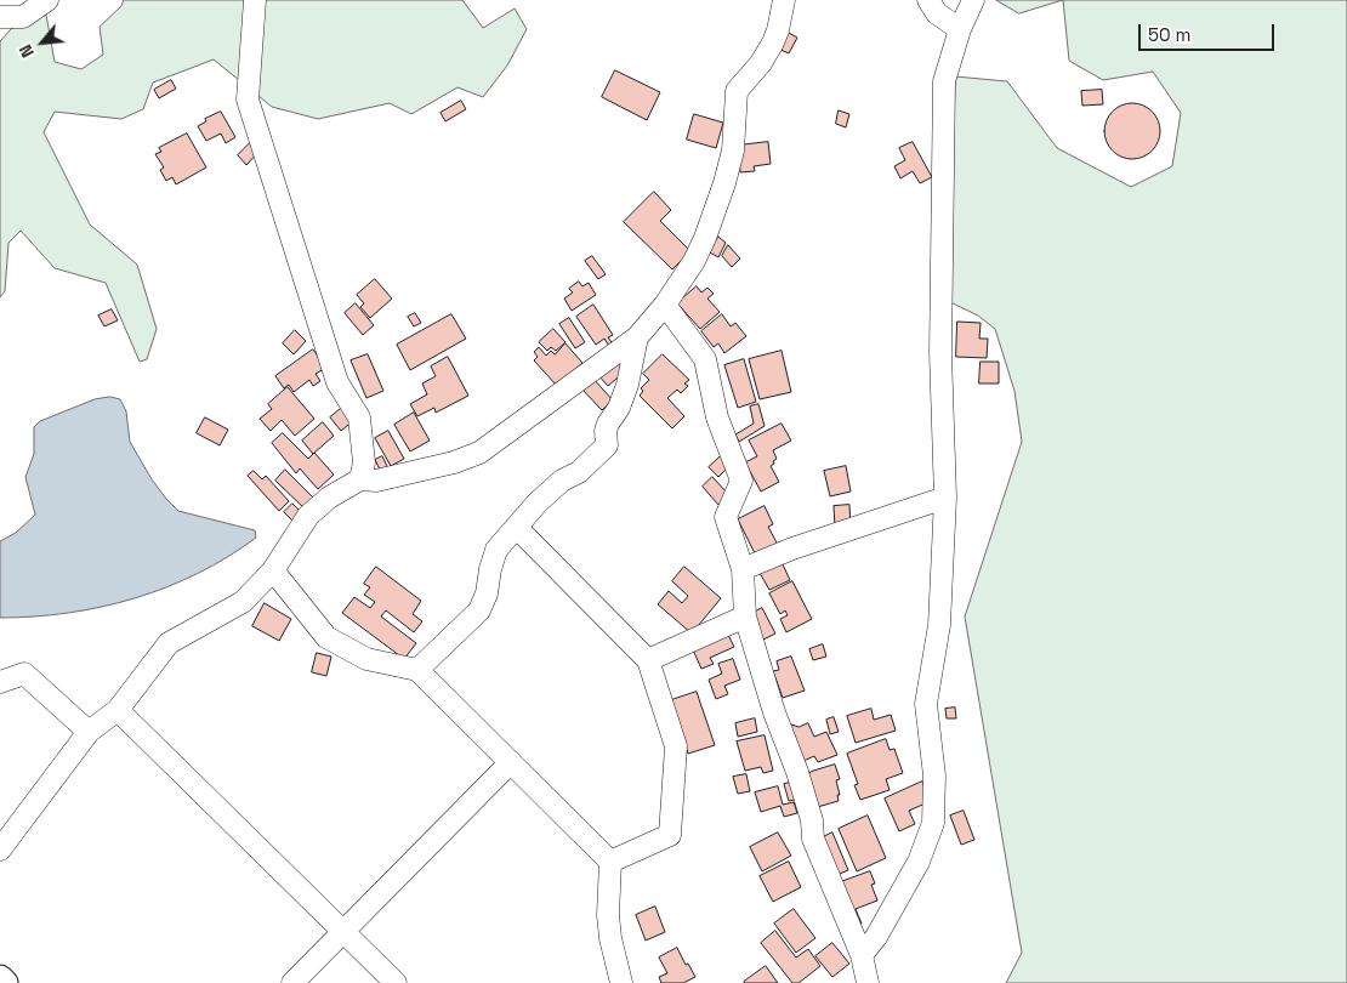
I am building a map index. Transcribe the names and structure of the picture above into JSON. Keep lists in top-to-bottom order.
{
  "scale_bar": "50 m",
  "north": "bottom left"
}
